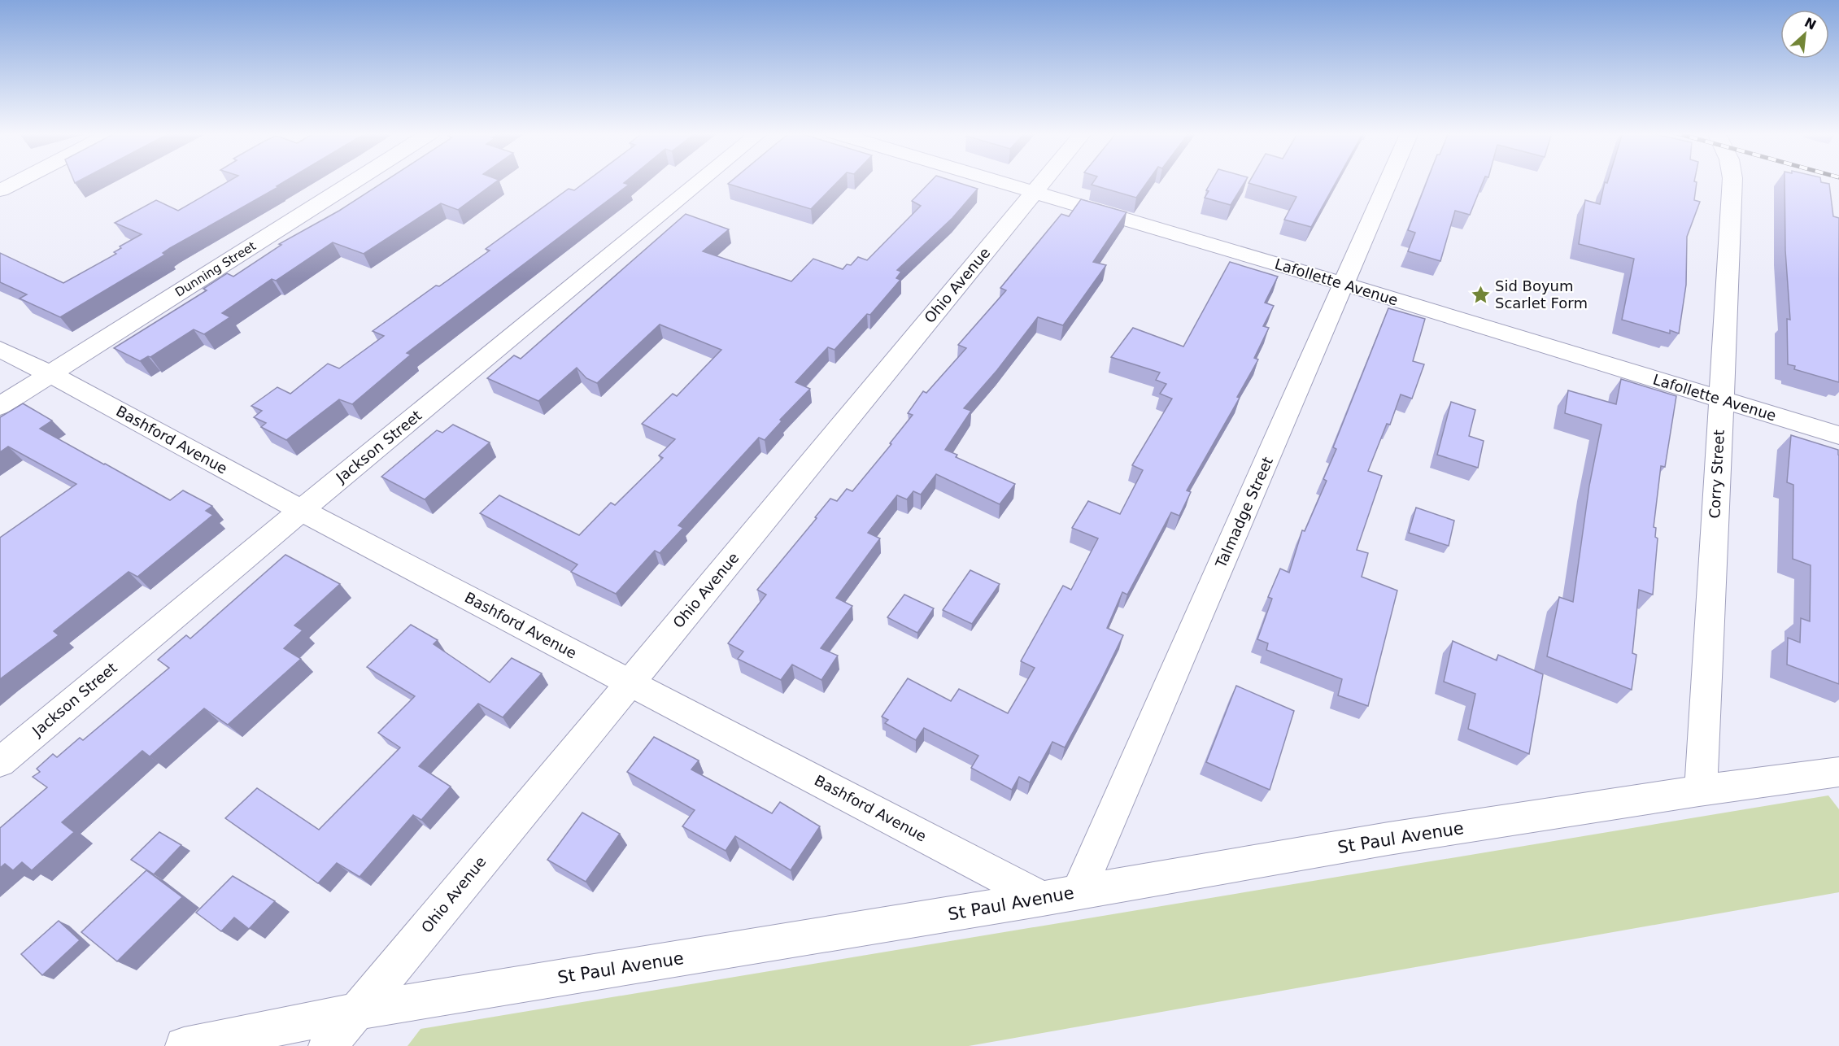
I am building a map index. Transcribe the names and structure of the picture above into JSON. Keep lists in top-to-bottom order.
{
  "streets": {
    "street": [
      "Dunning Street",
      "Lafollette Avenue",
      "Ohio Avenue",
      "Bashford Avenue",
      "Jackson Street",
      "Corry Street",
      "Talmadge Street",
      "St Paul Avenue"
    ]
  },
  "crossings": [
    ["Dunning Street", "Bashford Avenue"],
    ["Lafollette Avenue", "Ohio Avenue"],
    ["Lafollette Avenue", "Corry Street"],
    ["Lafollette Avenue", "Talmadge Street"],
    ["Ohio Avenue", "Bashford Avenue"],
    ["Ohio Avenue", "St Paul Avenue"],
    ["Bashford Avenue", "Jackson Street"],
    ["Bashford Avenue", "St Paul Avenue"],
    ["Corry Street", "St Paul Avenue"],
    ["Talmadge Street", "St Paul Avenue"]
  ],
  "places": {
    "place": ["Sid Boyum Scarlet Form"]
  },
  "north": "top right"
}
